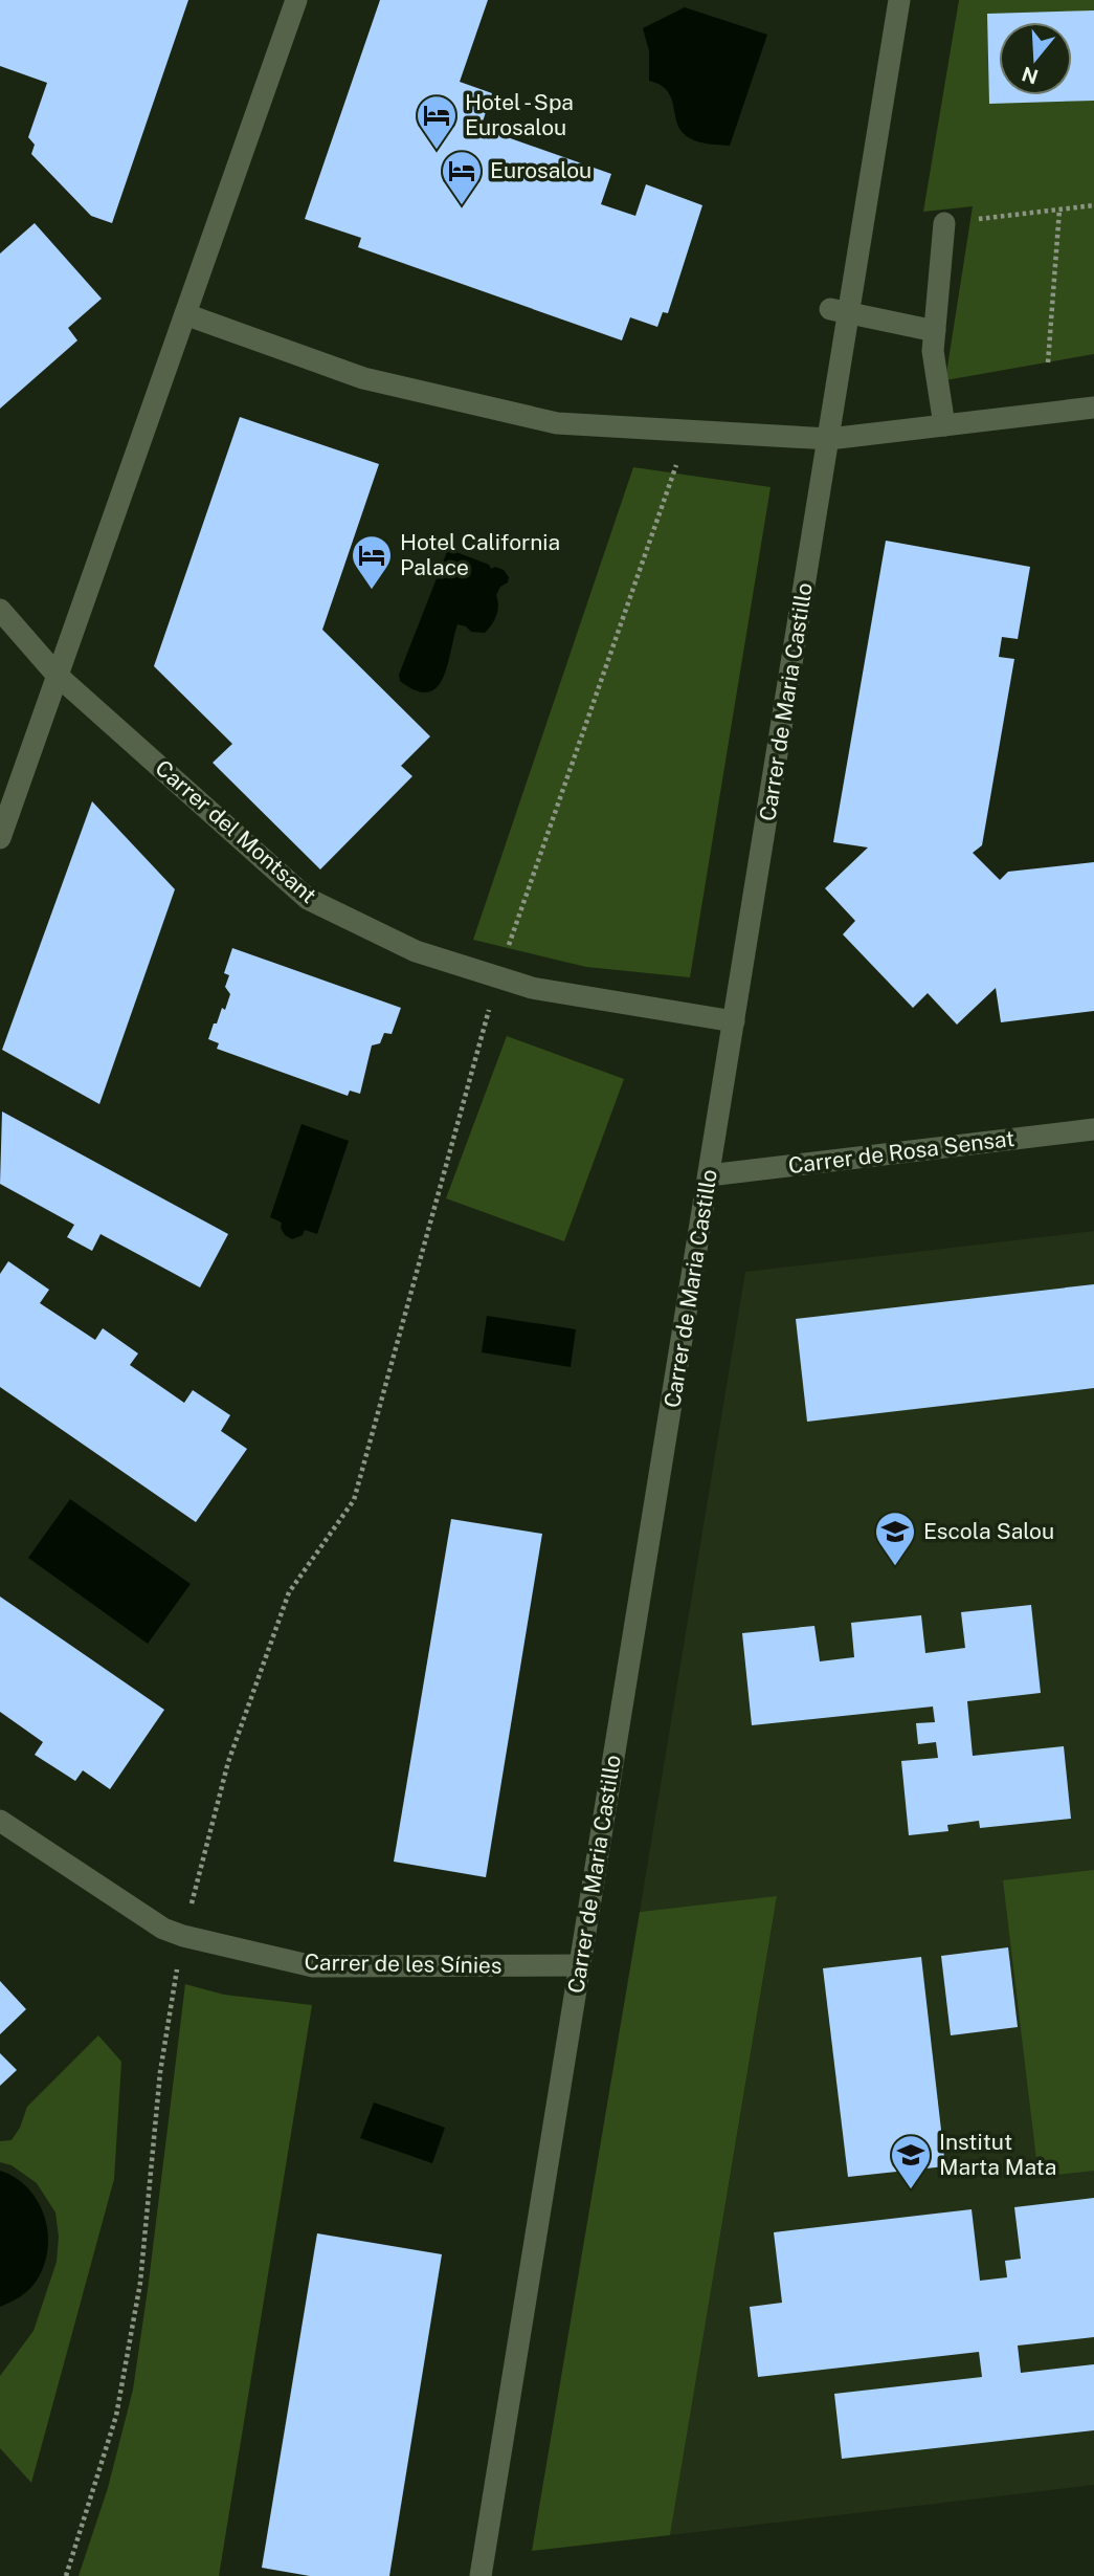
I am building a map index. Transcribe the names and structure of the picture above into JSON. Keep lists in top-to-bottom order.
{
  "streets": {
    "street": [
      "Carrer de Maria Castillo",
      "Carrer del Montsant",
      "Carrer de Rosa Sensat",
      "Carrer de les Sínies"
    ]
  },
  "crossings": [
    ["Carrer de Maria Castillo", "Carrer del Montsant"],
    ["Carrer de Maria Castillo", "Carrer de Rosa Sensat"],
    ["Carrer de Maria Castillo", "Carrer de les Sínies"]
  ],
  "places": {
    "hotel": ["Hotel - Spa Eurosalou", "Eurosalou", "Hotel California Palace"],
    "school or university": ["Escola Salou", "Institut Marta Mata"]
  },
  "north": "bottom"
}
